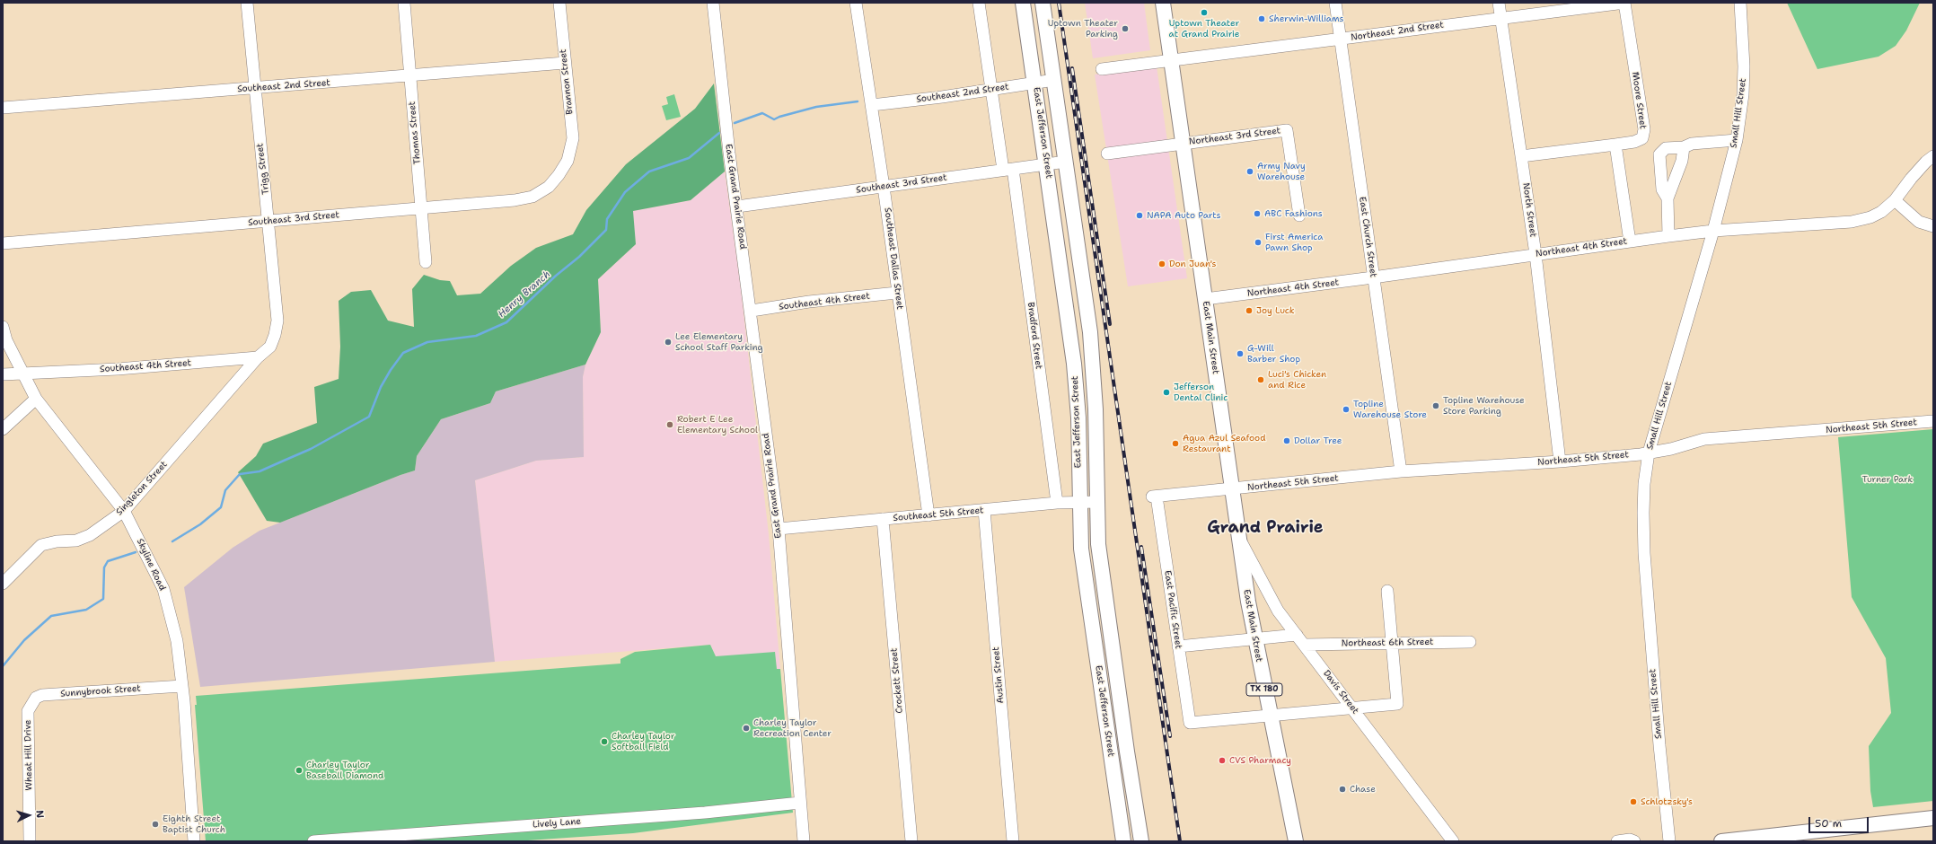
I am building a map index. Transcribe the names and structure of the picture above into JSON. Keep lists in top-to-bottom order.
{
  "streets": {
    "main road": ["East Jefferson Street", "East Main Street", "TX 180"],
    "street": [
      "Northeast 2nd Street",
      "Brannon Street",
      "Southeast 2nd Street",
      "Moore Street",
      "Small Hill Street",
      "Thomas Street",
      "Northeast 3rd Street",
      "Trigg Street",
      "Southeast 3rd Street",
      "East Grand Prairie Road",
      "North Street",
      "East Church Street",
      "Northeast 4th Street",
      "Southeast Dallas Street",
      "Southeast 4th Street",
      "Bradford Street",
      "Northeast 5th Street",
      "Singleton Street",
      "Southeast 5th Street",
      "Skyline Road",
      "East Pacific Street",
      "Northeast 6th Street",
      "Austin Street",
      "Crockett Street",
      "Sunnybrook Street",
      "Davis Street",
      "Wheat Hill Drive",
      "Lively Lane"
    ]
  },
  "crossings": [
    ["Northeast 2nd Street", "Moore Street"],
    ["Northeast 2nd Street", "North Street"],
    ["Northeast 2nd Street", "East Church Street"],
    ["Northeast 2nd Street", "East Main Street"],
    ["Brannon Street", "Southeast 2nd Street"],
    ["Brannon Street", "Southeast 3rd Street"],
    ["Southeast 2nd Street", "Thomas Street"],
    ["Southeast 2nd Street", "East Jefferson Street"],
    ["Southeast 2nd Street", "Trigg Street"],
    ["Southeast 2nd Street", "Southeast Dallas Street"],
    ["Southeast 2nd Street", "Bradford Street"],
    ["Small Hill Street", "Northeast 4th Street"],
    ["Small Hill Street", "Northeast 5th Street"],
    ["Thomas Street", "Southeast 3rd Street"],
    ["East Jefferson Street", "Southeast 3rd Street"],
    ["East Jefferson Street", "Southeast 5th Street"],
    ["Northeast 3rd Street", "East Main Street"],
    ["Trigg Street", "Southeast 3rd Street"],
    ["Trigg Street", "Southeast 4th Street"],
    ["Trigg Street", "Singleton Street"],
    ["Southeast 3rd Street", "East Grand Prairie Road"],
    ["Southeast 3rd Street", "Southeast Dallas Street"],
    ["Southeast 3rd Street", "Bradford Street"],
    ["East Grand Prairie Road", "Southeast 4th Street"],
    ["East Grand Prairie Road", "Southeast 5th Street"],
    ["East Grand Prairie Road", "Lively Lane"],
    ["North Street", "Northeast 4th Street"],
    ["North Street", "Northeast 5th Street"],
    ["East Church Street", "Northeast 4th Street"],
    ["East Church Street", "Northeast 5th Street"],
    ["Northeast 4th Street", "East Main Street"],
    ["Southeast Dallas Street", "Southeast 4th Street"],
    ["Southeast Dallas Street", "Southeast 5th Street"],
    ["Southeast 4th Street", "Singleton Street"],
    ["Southeast 4th Street", "Skyline Road"],
    ["Bradford Street", "Southeast 5th Street"],
    ["East Main Street", "Northeast 5th Street"],
    ["East Main Street", "East Pacific Street"],
    ["East Main Street", "Davis Street"],
    ["Northeast 5th Street", "East Pacific Street"],
    ["Singleton Street", "Skyline Road"],
    ["Southeast 5th Street", "Austin Street"],
    ["Southeast 5th Street", "Crockett Street"],
    ["Skyline Road", "Sunnybrook Street"],
    ["Northeast 6th Street", "Davis Street"],
    ["Sunnybrook Street", "Wheat Hill Drive"]
  ],
  "districts": ["Grand Prairie"],
  "water": ["Henry Branch"],
  "parks": ["Turner Park"],
  "places": [
    "Uptown Theater at Grand Prairie",
    "Sherwin-Williams",
    "Uptown Theater Parking",
    "Army Navy Warehouse",
    "ABC Fashions",
    "NAPA Auto Parts",
    "First America Pawn Shop",
    "Don Juan's",
    "Joy Luck",
    "Lee Elementary School Staff Parking",
    "G-Will Barber Shop",
    "Luci's Chicken and Rice",
    "Jefferson Dental Clinic",
    "Topline Warehouse Store Parking",
    "Topline Warehouse Store",
    "Robert E Lee Elementary School",
    "Dollar Tree",
    "Agua Azul Seafood Restaurant",
    "Charley Taylor Recreation Center",
    "Charley Taylor Softball Field",
    "CVS Pharmacy",
    "Charley Taylor Baseball Diamond",
    "Chase",
    "Schlotzsky's",
    "Eighth Street Baptist Church"
  ],
  "scale_bar": "50 m",
  "north": "right"
}
